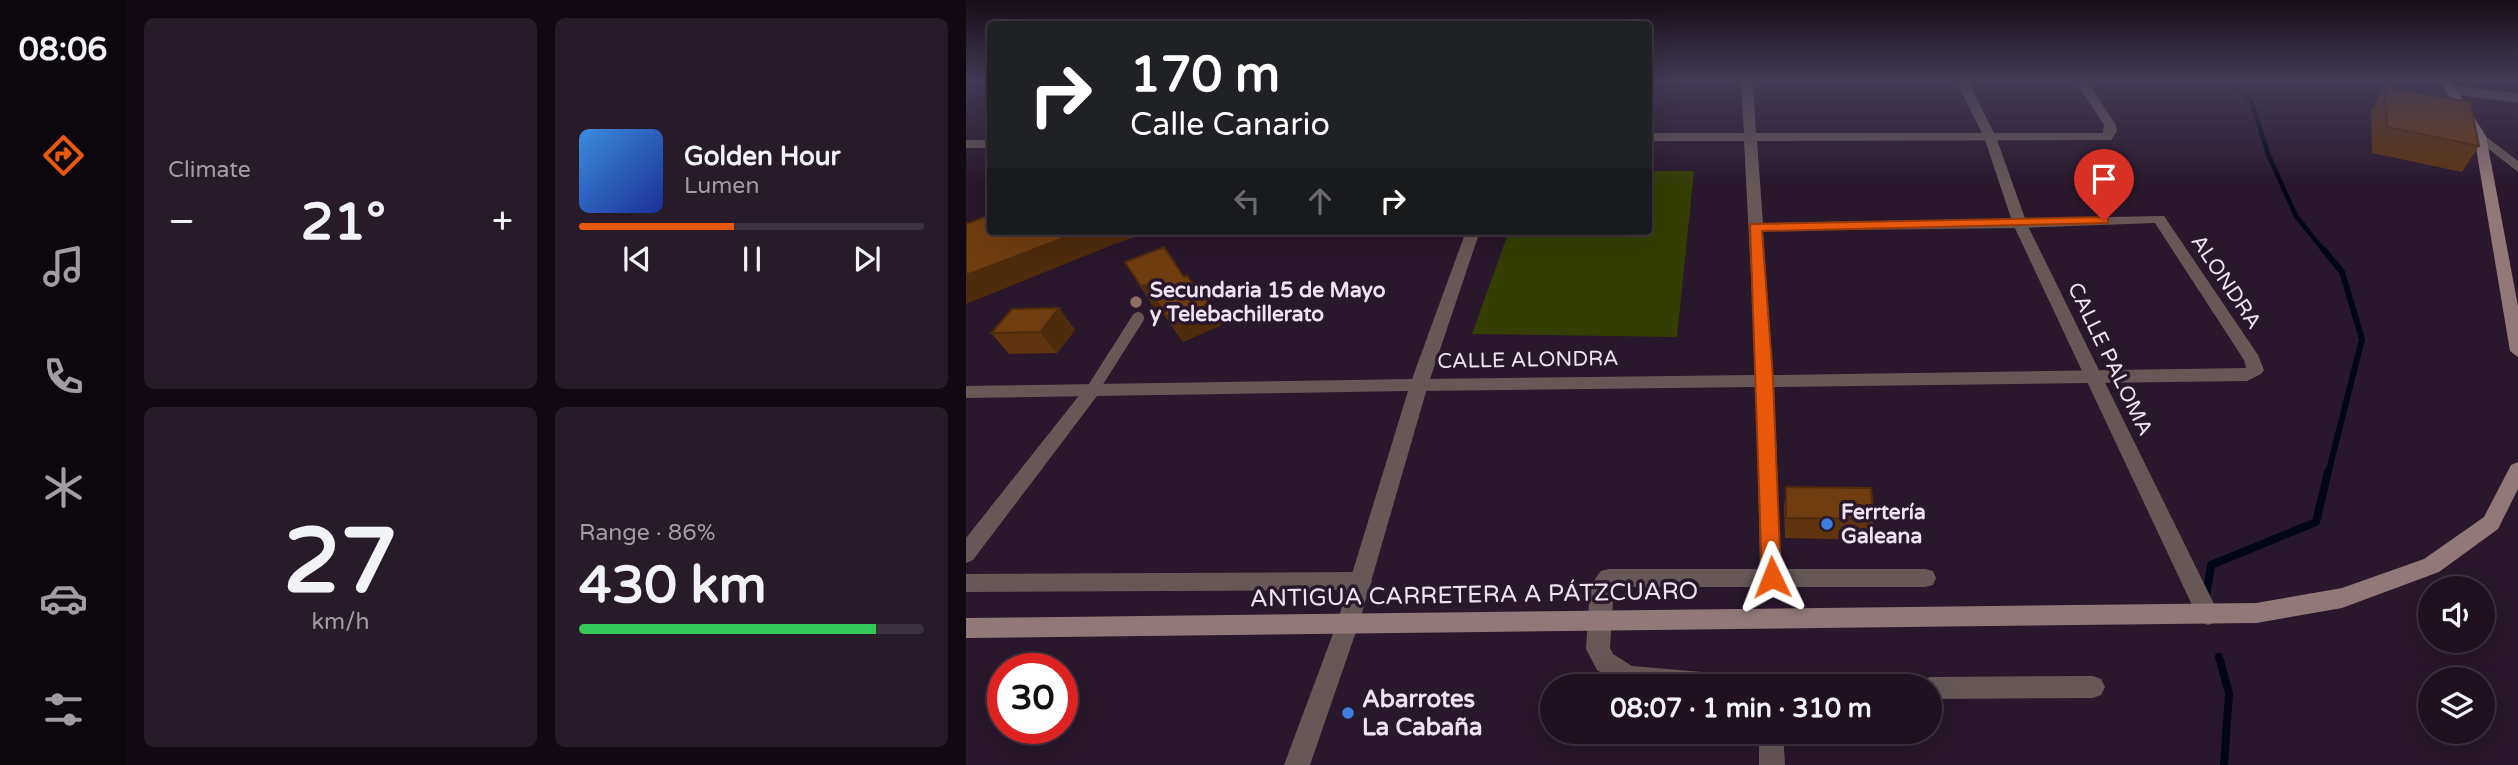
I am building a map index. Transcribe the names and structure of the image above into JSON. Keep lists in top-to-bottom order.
{
  "streets": {
    "main road": ["ANTIGUA CARRETERA A PÁTZCUARO"],
    "street": ["ALONDRA", "CALLE PALOMA", "CALLE ALONDRA"]
  },
  "crossings": [
    ["ALONDRA", "CALLE PALOMA"],
    ["ALONDRA", "CALLE ALONDRA"],
    ["CALLE PALOMA", "CALLE ALONDRA"],
    ["CALLE PALOMA", "ANTIGUA CARRETERA A PÁTZCUARO"]
  ],
  "places": ["Secundaria 15 de Mayo y Telebachillerato", "Ferrtería Galeana", "Abarrotes La Cabaña"],
  "page": {
    "tabs": "08:06",
    "tile": [
      "Climate",
      ["27", "km/h"],
      ["Range · 86%", "430 km"]
    ],
    "turn": ["170 m", "Calle Canario"],
    "song": ["Golden Hour", "Lumen"],
    "heat": ["−", "21°", "+"],
    "limit": "30",
    "trip": "08:07 · 1 min · 310 m"
  }
}
